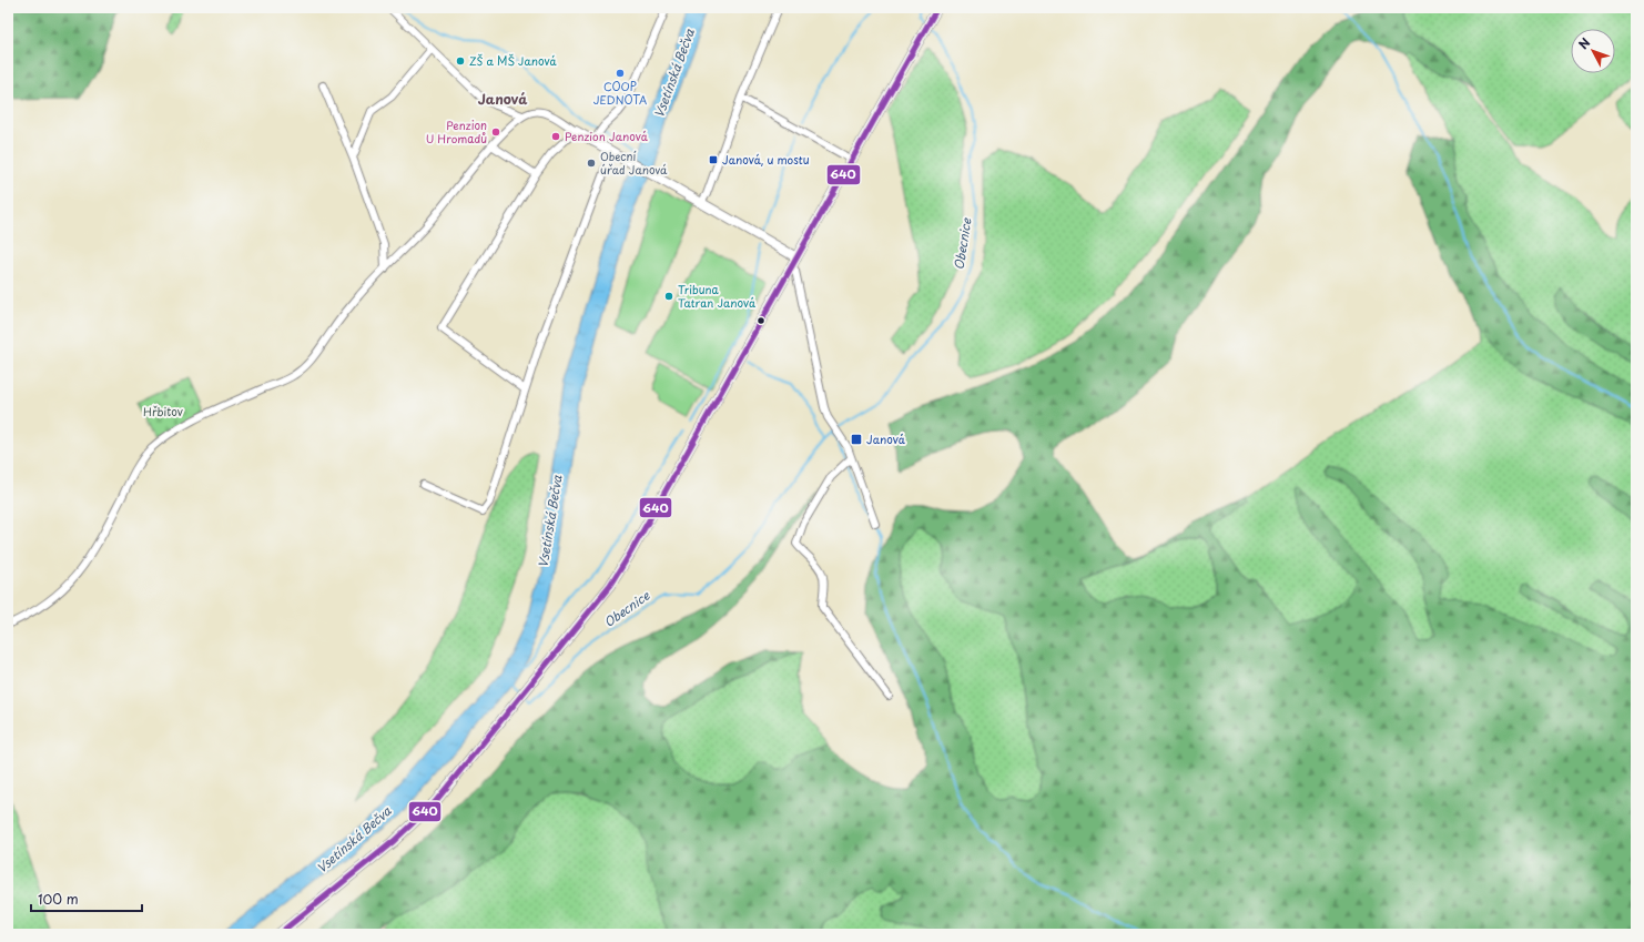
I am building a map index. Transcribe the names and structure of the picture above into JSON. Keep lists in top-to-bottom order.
{
  "districts": ["Janová"],
  "water": ["Vsetínská Bečva", "Obecnice"],
  "parks": ["Hřbitov"],
  "places": {
    "other": [
      "ZŠ a MŠ Janová",
      "COOP JEDNOTA",
      "Penzion U Hromadů",
      "Penzion Janová",
      "Obecní úřad Janová",
      "Tribuna Tatran Janová"
    ],
    "transit": ["Janová, u mostu", "Janová"]
  },
  "lines": ["transit line 640"],
  "scale_bar": "100 m",
  "north": "top left"
}
